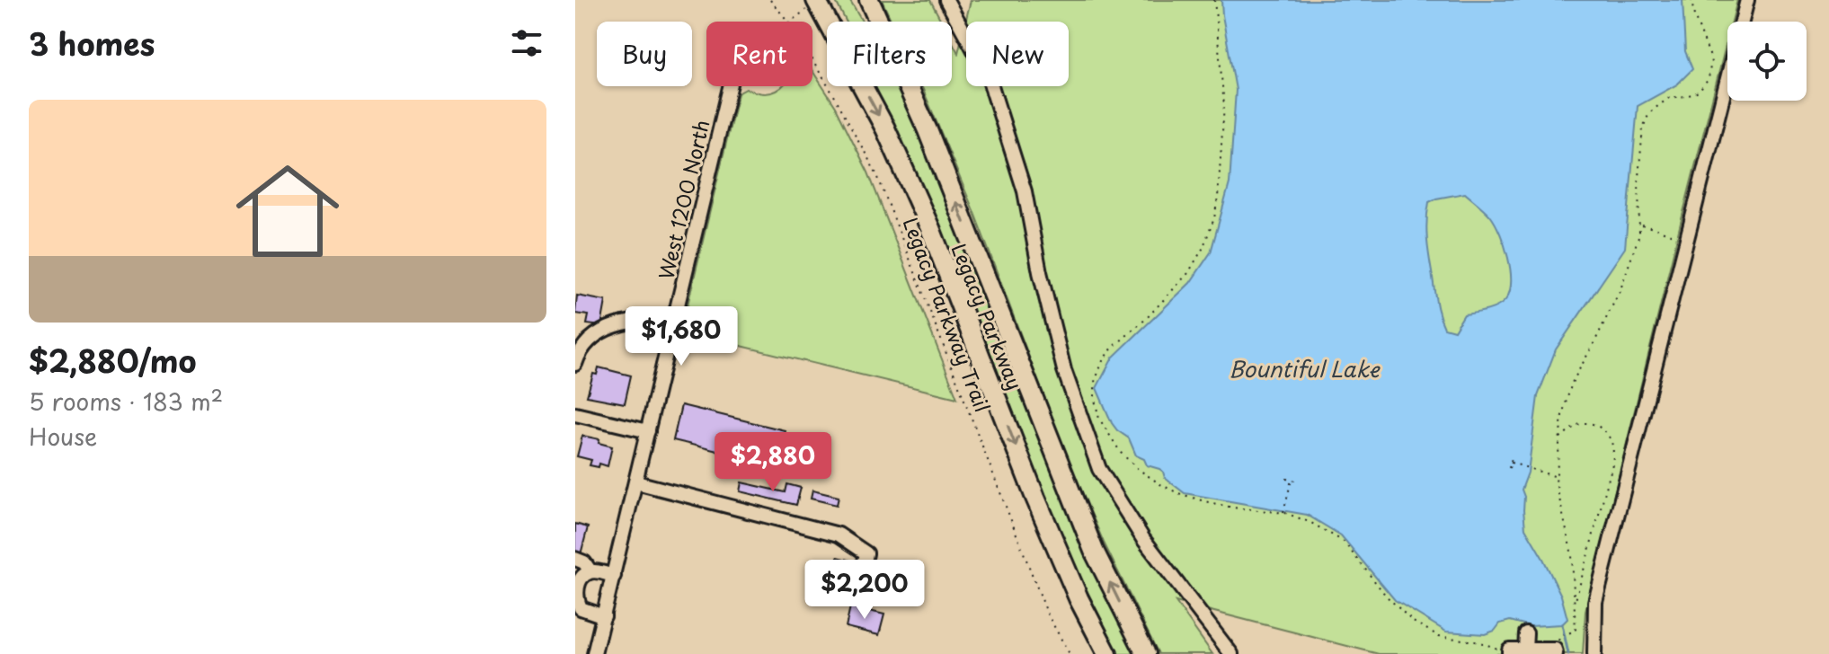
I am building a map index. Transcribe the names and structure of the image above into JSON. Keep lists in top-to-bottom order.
{
  "streets": {
    "highway": ["Legacy Parkway"],
    "street": ["West 1200 North"],
    "path": ["Legacy Parkway Trail"]
  },
  "water": ["Bountiful Lake"],
  "page": {
    "heading": "3 homes",
    "chip": [
      "Buy",
      "Rent",
      "Filters",
      "New"
    ],
    "list": [
      {
        "name": "$2,880/mo",
        "note": "5 rooms · 183 m² · House"
      }
    ],
    "price": ["$1,680", "$2,880", "$2,200"]
  }
}
